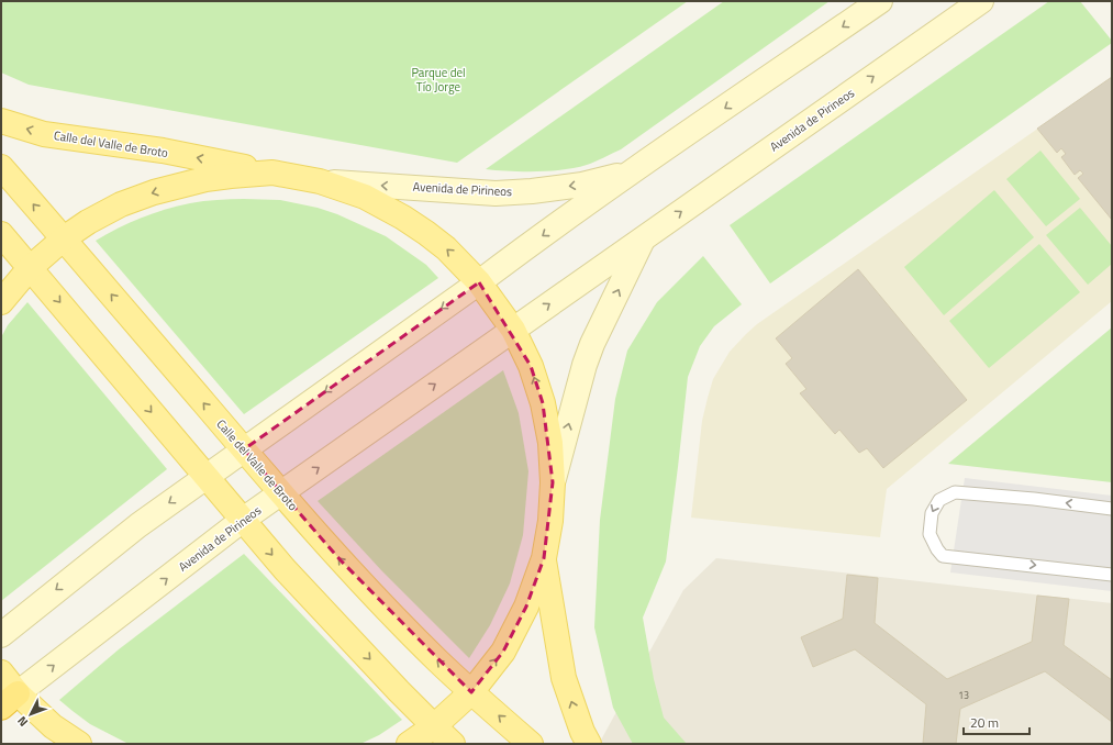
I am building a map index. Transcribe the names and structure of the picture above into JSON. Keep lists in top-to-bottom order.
{
  "streets": {
    "main road": ["Avenida de Pirineos", "Calle del Valle de Broto"]
  },
  "crossings": [
    ["Avenida de Pirineos", "Calle del Valle de Broto"]
  ],
  "parks": ["Parque del Tío Jorge"],
  "house_numbers": ["13"],
  "scale_bar": "20 m",
  "north": "bottom left"
}
